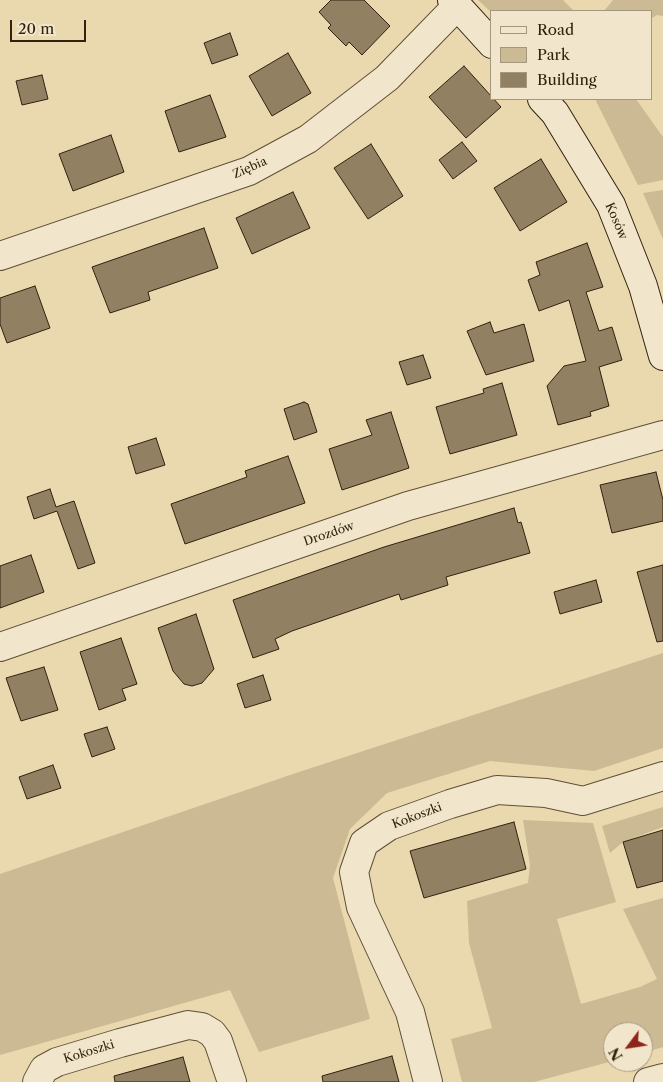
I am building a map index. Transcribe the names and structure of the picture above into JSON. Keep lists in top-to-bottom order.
{
  "streets": {
    "street": [
      "Ziębia",
      "Kosów",
      "Drozdów",
      "Kokoszki"
    ]
  },
  "legend": ["Road", "Park", "Building"],
  "scale_bar": "20 m",
  "north": "bottom left"
}
